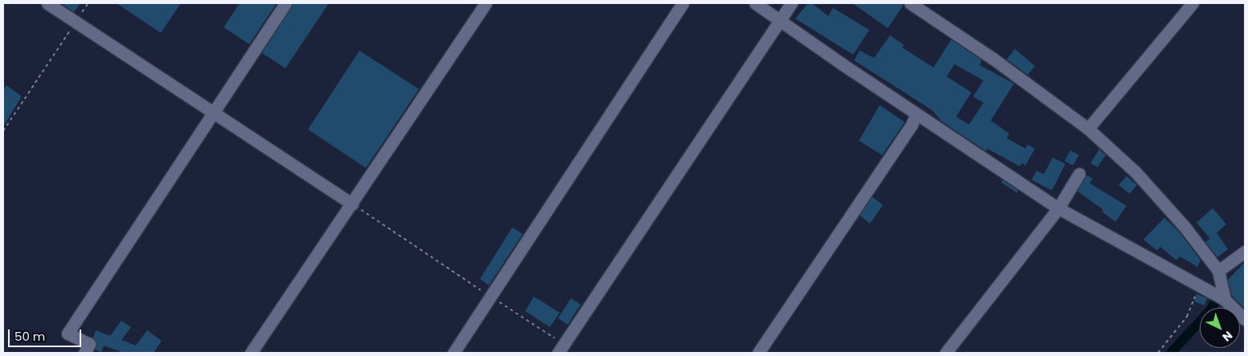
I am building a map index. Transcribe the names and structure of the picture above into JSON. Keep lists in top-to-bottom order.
{
  "scale_bar": "50 m",
  "north": "bottom right"
}
